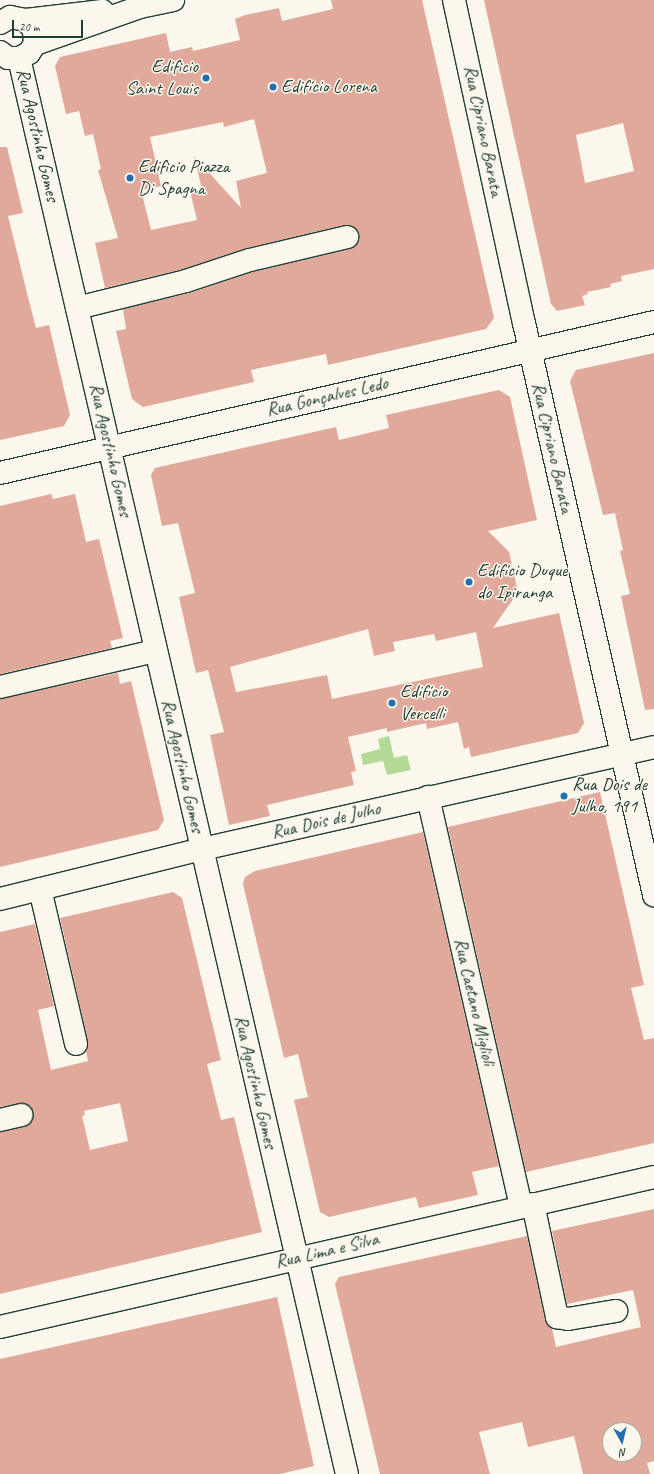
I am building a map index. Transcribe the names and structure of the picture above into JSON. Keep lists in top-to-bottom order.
{
  "streets": {
    "street": [
      "Rua Cipriano Barata",
      "Rua Agostinho Gomes",
      "Rua Gonçalves Ledo",
      "Rua Dois de Julho",
      "Rua Caetano Miglioli",
      "Rua Lima e Silva"
    ]
  },
  "crossings": [
    ["Rua Cipriano Barata", "Rua Gonçalves Ledo"],
    ["Rua Cipriano Barata", "Rua Dois de Julho"],
    ["Rua Agostinho Gomes", "Rua Gonçalves Ledo"],
    ["Rua Agostinho Gomes", "Rua Dois de Julho"],
    ["Rua Agostinho Gomes", "Rua Lima e Silva"],
    ["Rua Dois de Julho", "Rua Caetano Miglioli"],
    ["Rua Caetano Miglioli", "Rua Lima e Silva"]
  ],
  "places": [
    "Edificio Saint Louis",
    "Edifício Lorena",
    "Edificio Piazza Di Spagna",
    "Edifício Duque do Ipiranga",
    "Edifício Vercelli",
    "Rua Dois de Julho, 191"
  ],
  "scale_bar": "20 m",
  "north": "bottom"
}
